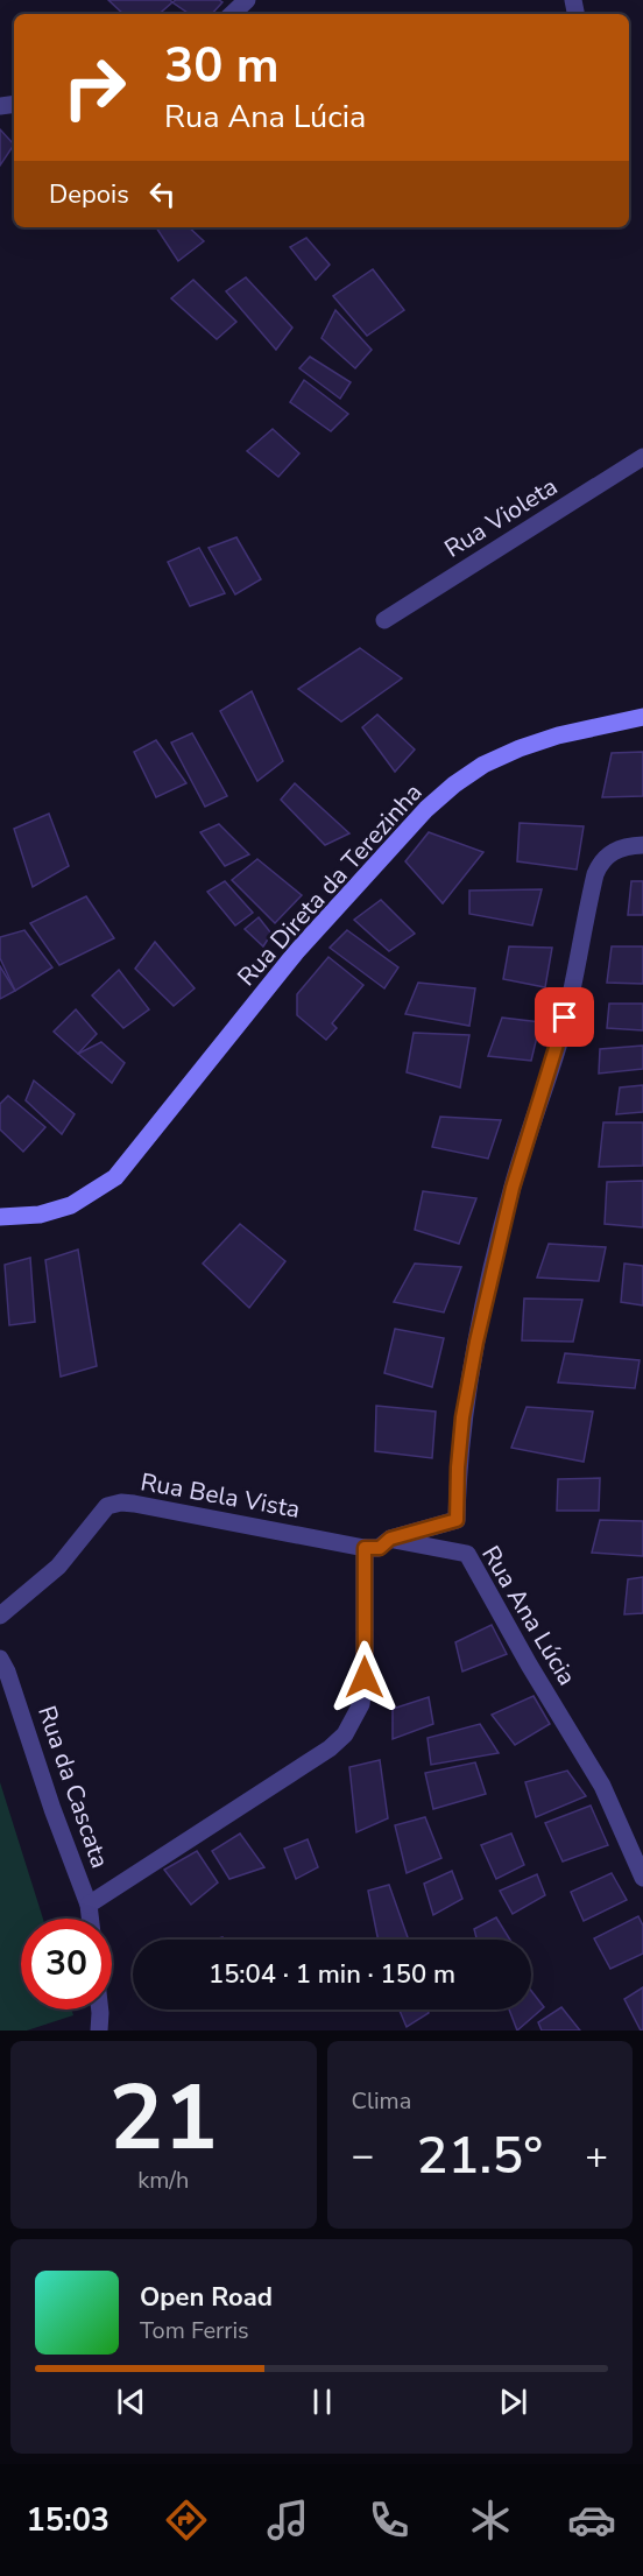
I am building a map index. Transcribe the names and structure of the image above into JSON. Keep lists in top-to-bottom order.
{
  "streets": {
    "main road": ["Rua Direta da Terezinha"],
    "street": [
      "Rua Violeta",
      "Rua Bela Vista",
      "Rua Ana Lúcia",
      "Rua da Cascata"
    ]
  },
  "page": {
    "turn": ["30 m", "Rua Ana Lúcia"],
    "then": "Depois",
    "limit": "30",
    "trip": "15:04 · 1 min · 150 m",
    "tile": [
      ["21", "km/h"],
      "Clima"
    ],
    "heat": ["−", "21.5°", "+"],
    "song": ["Open Road", "Tom Ferris"],
    "tabs": "15:03"
  }
}
